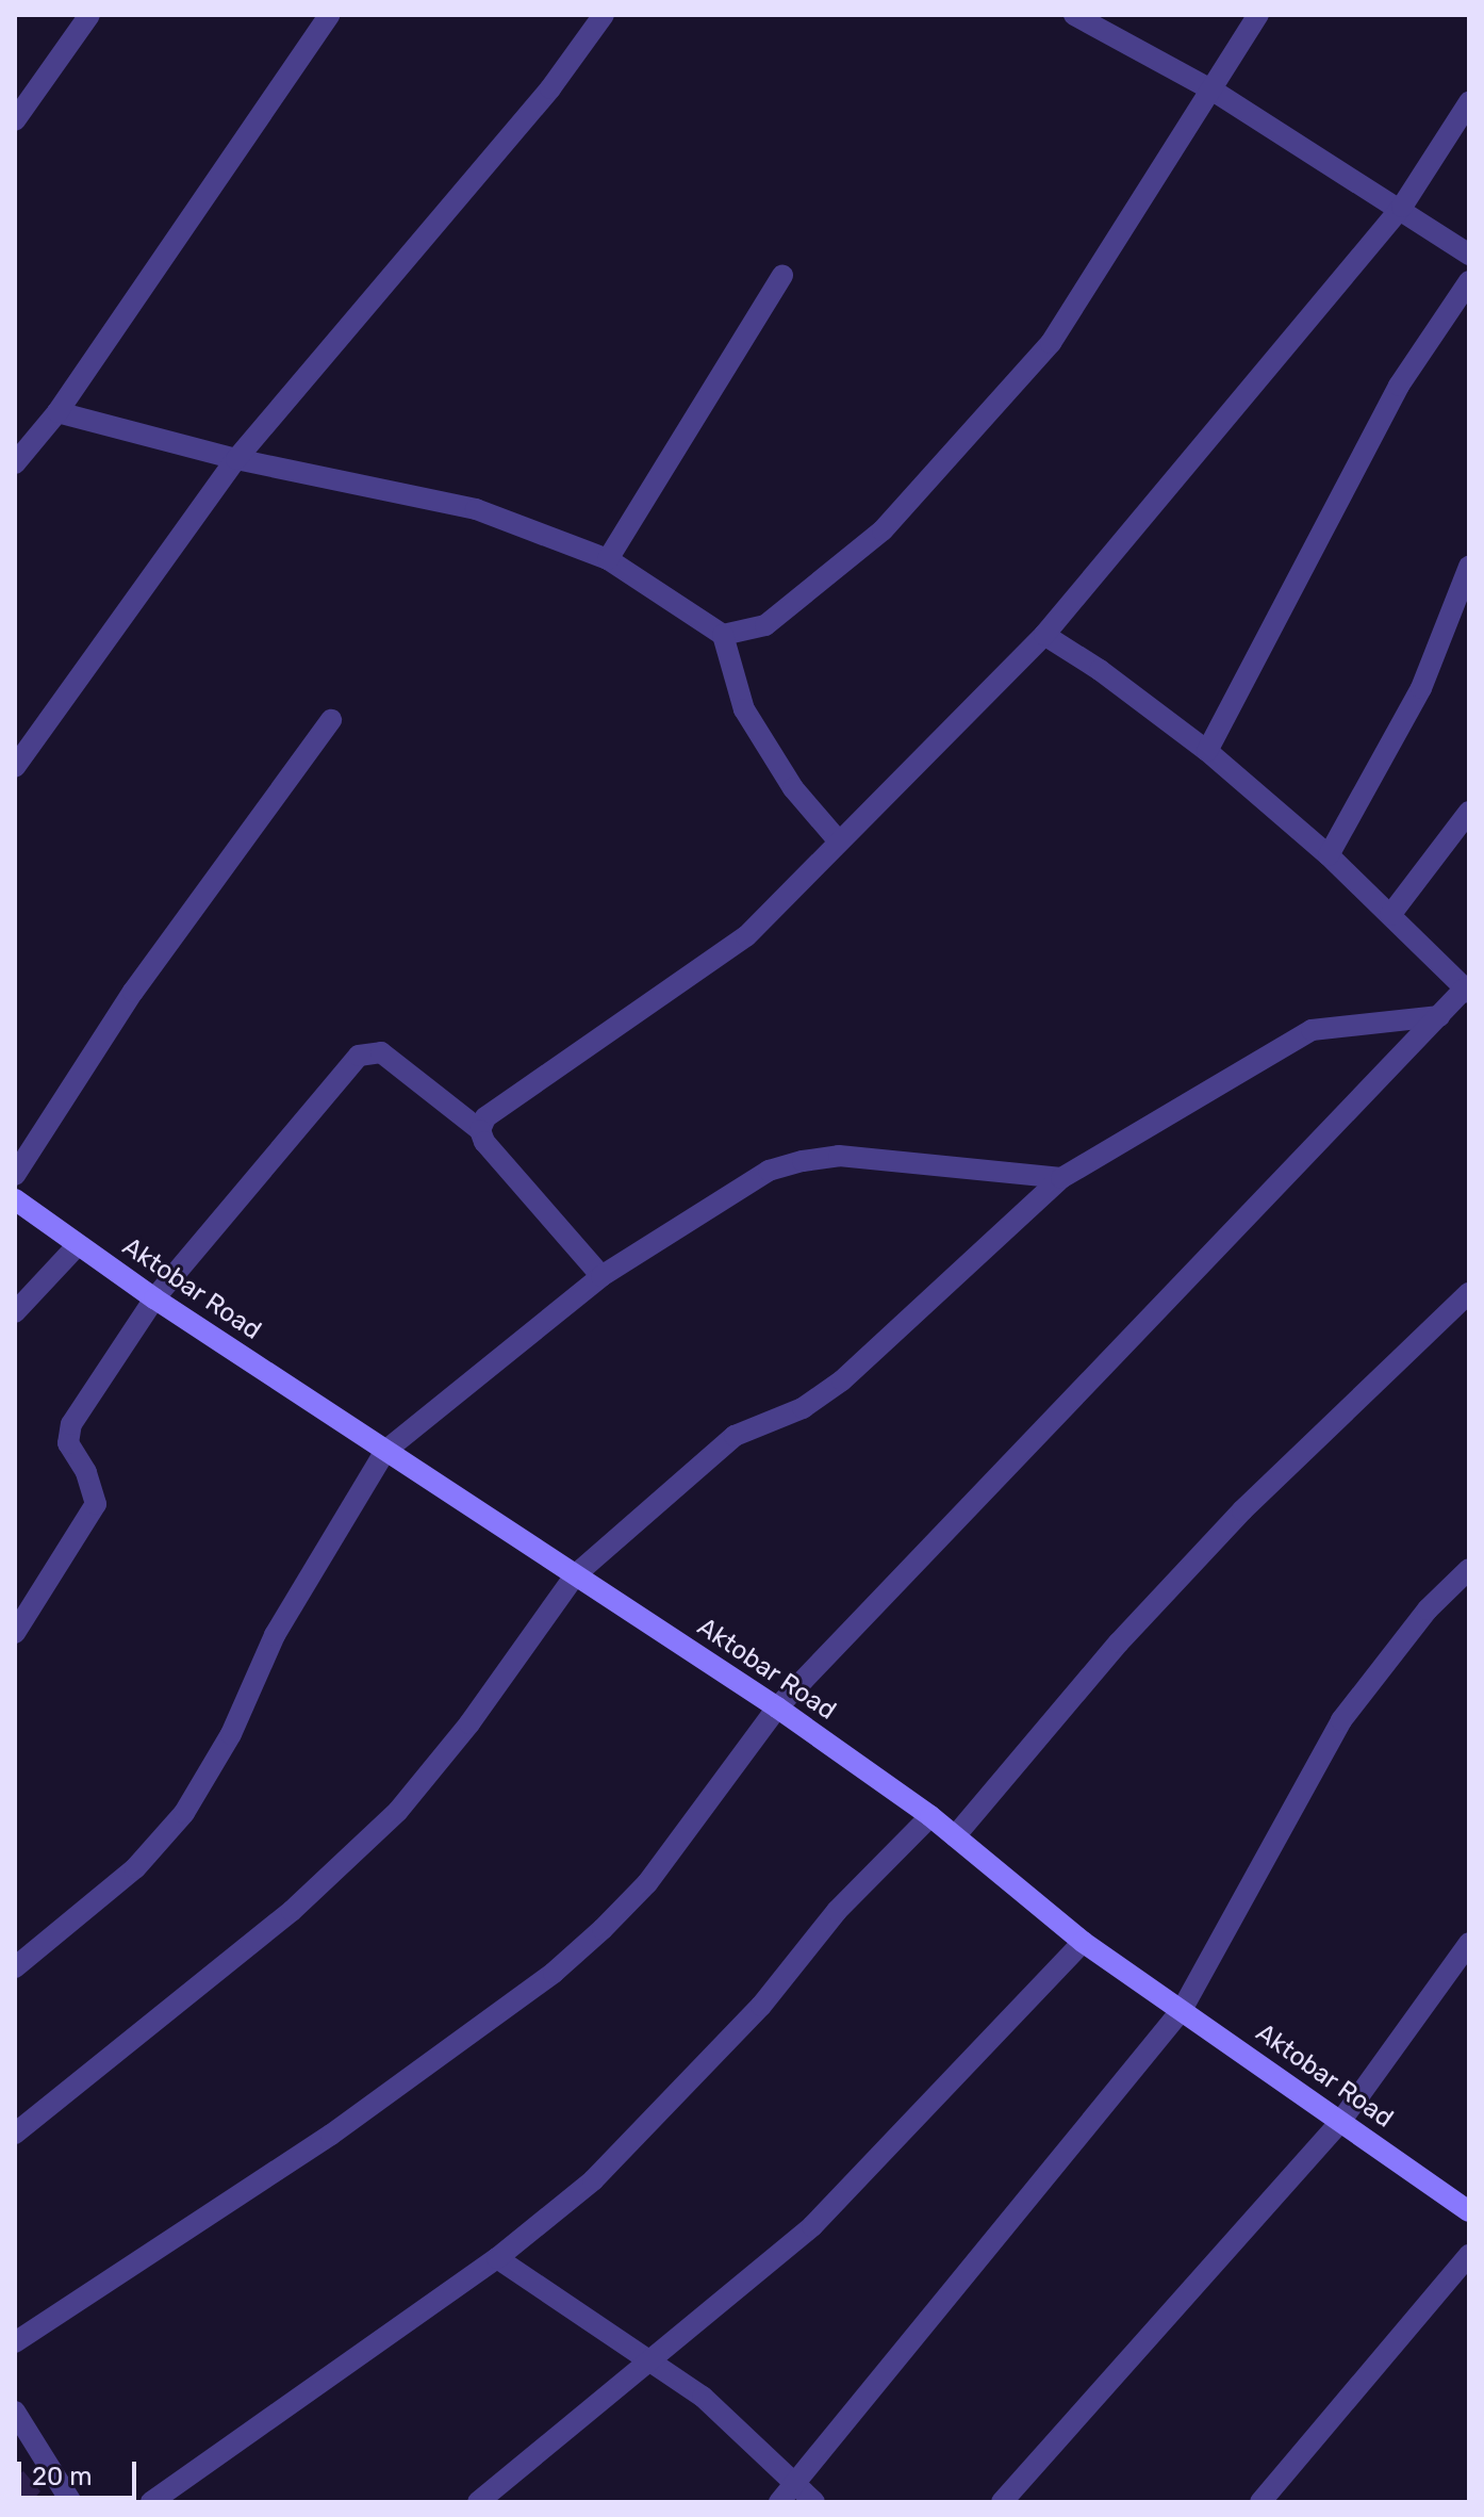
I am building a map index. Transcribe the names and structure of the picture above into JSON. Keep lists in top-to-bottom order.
{
  "streets": {
    "street": ["Aktobar Road"]
  },
  "scale_bar": "20 m"
}
